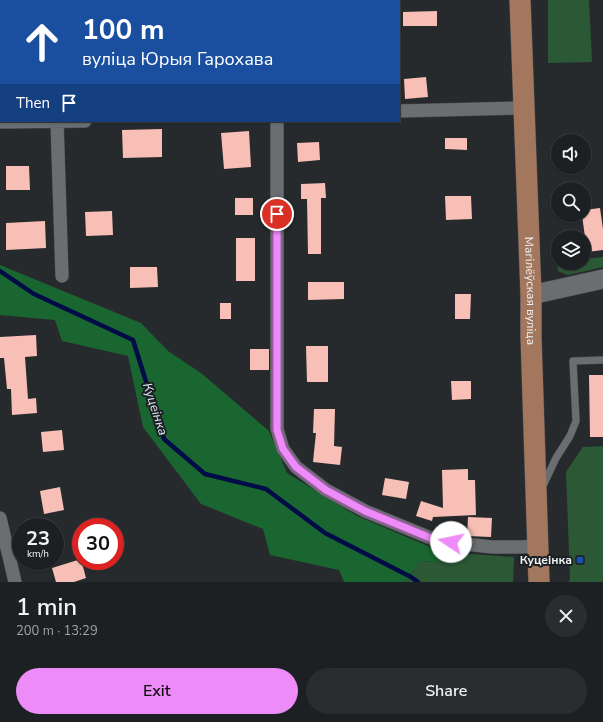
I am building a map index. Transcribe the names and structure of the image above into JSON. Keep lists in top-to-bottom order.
{
  "streets": {
    "main road": ["Магілёўская вуліца"]
  },
  "water": ["Куцеінка"],
  "places": {
    "transit": ["Куцеінка"]
  },
  "page": {
    "turn": ["100 m", "вуліца Юрыя Гарохава"],
    "then": "Then",
    "speed": "23 km/h",
    "limit": "30",
    "heading": ["1 min", "200 m · 13:29"],
    "buttons": ["Exit", "Share"]
  }
}
